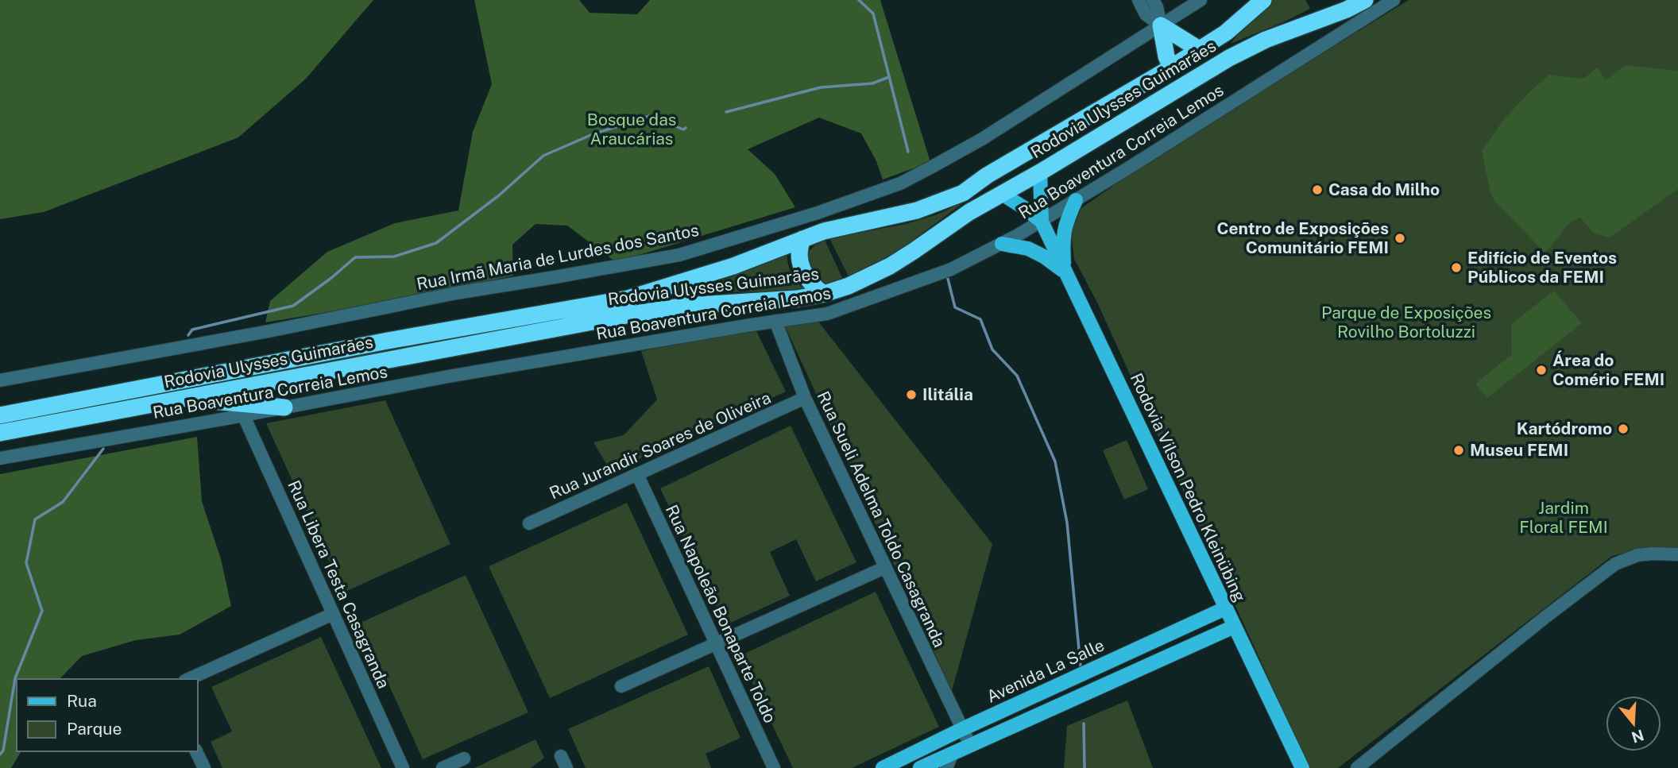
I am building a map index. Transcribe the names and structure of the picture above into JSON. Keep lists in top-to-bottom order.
{
  "streets": {
    "highway": ["Rodovia Ulysses Guimarães"],
    "main road": ["Rodovia Vilson Pedro Kleinübing", "Avenida La Salle"],
    "street": [
      "Rua Boaventura Correia Lemos",
      "Rua Irmã Maria de Lurdes dos Santos",
      "Rua Jurandir Soares de Oliveira",
      "Rua Sueli Adelma Toldo Casagranda",
      "Rua Libera Testa Casagranda",
      "Rua Napoleão Bonaparte Toldo"
    ]
  },
  "crossings": [
    ["Rodovia Ulysses Guimarães", "Rodovia Vilson Pedro Kleinübing"],
    ["Rua Boaventura Correia Lemos", "Rodovia Vilson Pedro Kleinübing"],
    ["Rua Boaventura Correia Lemos", "Rua Sueli Adelma Toldo Casagranda"],
    ["Rua Boaventura Correia Lemos", "Rua Libera Testa Casagranda"],
    ["Rua Jurandir Soares de Oliveira", "Rua Sueli Adelma Toldo Casagranda"],
    ["Rua Jurandir Soares de Oliveira", "Rua Napoleão Bonaparte Toldo"],
    ["Rodovia Vilson Pedro Kleinübing", "Avenida La Salle"],
    ["Rua Sueli Adelma Toldo Casagranda", "Avenida La Salle"]
  ],
  "parks": ["Bosque das Araucárias", "Parque de Exposições Rovilho Bortoluzzi", "Jardim Floral FEMI"],
  "places": [
    "Casa do Milho",
    "Centro de Exposições Comunitário FEMI",
    "Edifício de Eventos Públicos da FEMI",
    "Área do Comério FEMI",
    "Ilitália",
    "Kartódromo",
    "Museu FEMI"
  ],
  "legend": ["Rua", "Parque"],
  "north": "bottom"
}
